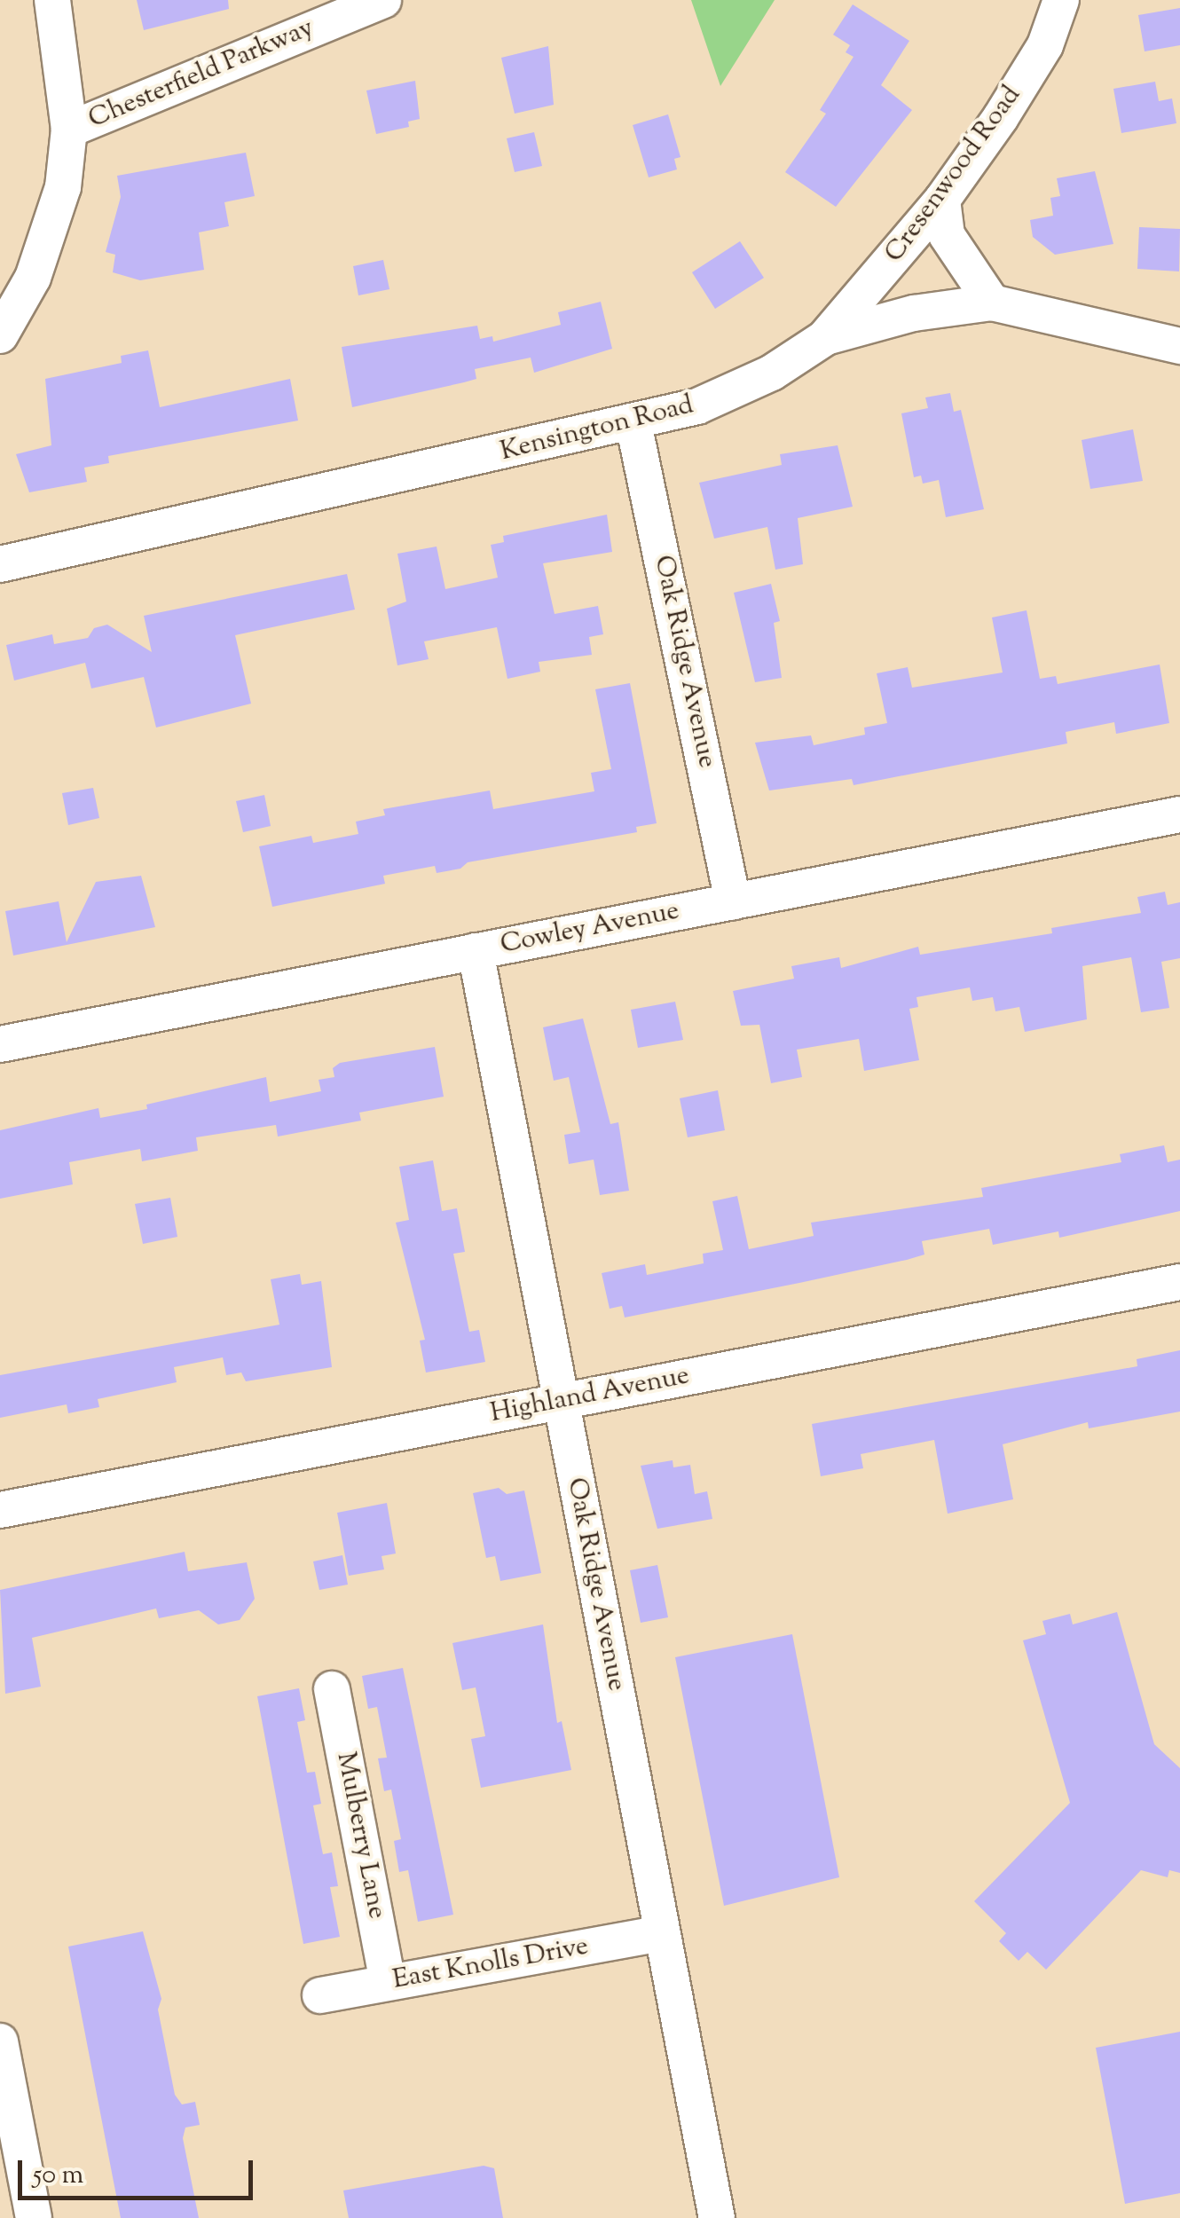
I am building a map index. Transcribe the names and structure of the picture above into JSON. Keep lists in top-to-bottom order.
{
  "streets": {
    "street": [
      "Chesterfield Parkway",
      "Cresenwood Road",
      "Kensington Road",
      "Oak Ridge Avenue",
      "Cowley Avenue",
      "Highland Avenue",
      "Mulberry Lane",
      "East Knolls Drive"
    ]
  },
  "crossings": [
    ["Cresenwood Road", "Kensington Road"],
    ["Kensington Road", "Oak Ridge Avenue"],
    ["Oak Ridge Avenue", "Cowley Avenue"],
    ["Oak Ridge Avenue", "Highland Avenue"],
    ["Oak Ridge Avenue", "East Knolls Drive"],
    ["Mulberry Lane", "East Knolls Drive"]
  ],
  "scale_bar": "50 m"
}
